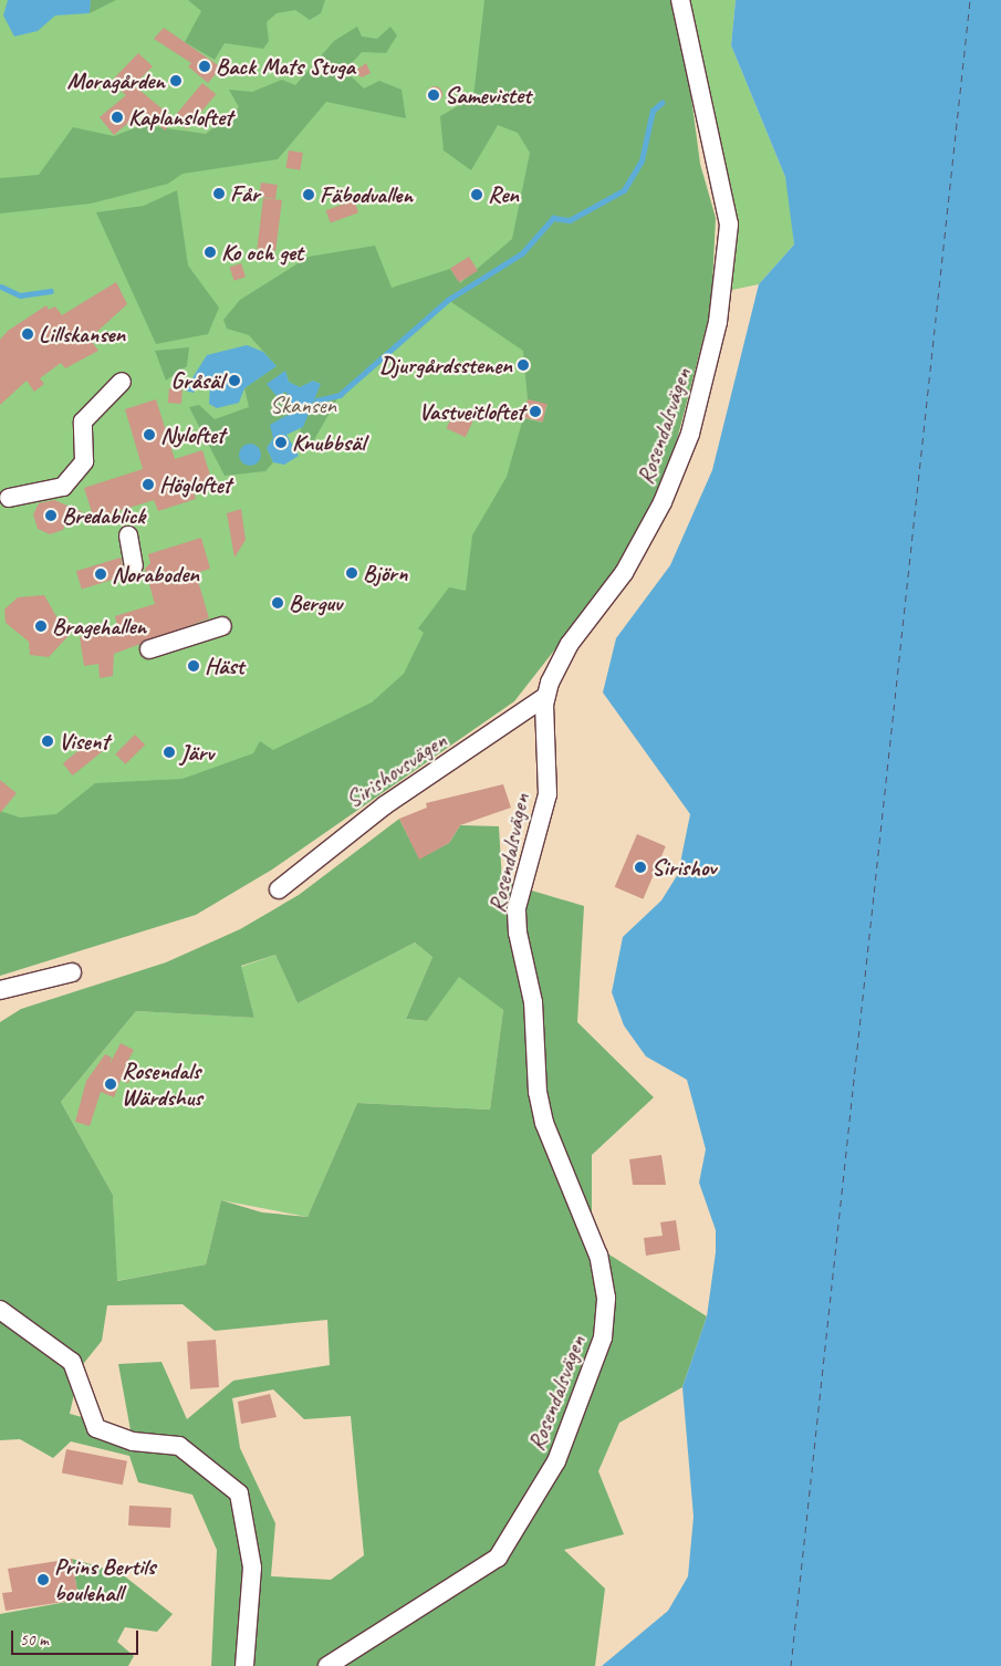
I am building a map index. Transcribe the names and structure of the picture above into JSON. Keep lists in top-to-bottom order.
{
  "streets": {
    "street": ["Rosendalsvägen", "Sirishovsvägen"]
  },
  "crossings": [
    ["Rosendalsvägen", "Sirishovsvägen"]
  ],
  "parks": ["Skansen"],
  "places": [
    "Back Mats Stuga",
    "Moragården",
    "Samevistet",
    "Kaplansloftet",
    "Får",
    "Fäbodvallen",
    "Ren",
    "Ko och get",
    "Lillskansen",
    "Djurgårdsstenen",
    "Gråsäl",
    "Vastveitloftet",
    "Nyloftet",
    "Knubbsäl",
    "Högloftet",
    "Bredablick",
    "Björn",
    "Noraboden",
    "Berguv",
    "Bragehallen",
    "Häst",
    "Visent",
    "Järv",
    "Sirishov",
    "Rosendals Wärdshus",
    "Prins Bertils boulehall"
  ],
  "scale_bar": "50 m"
}
